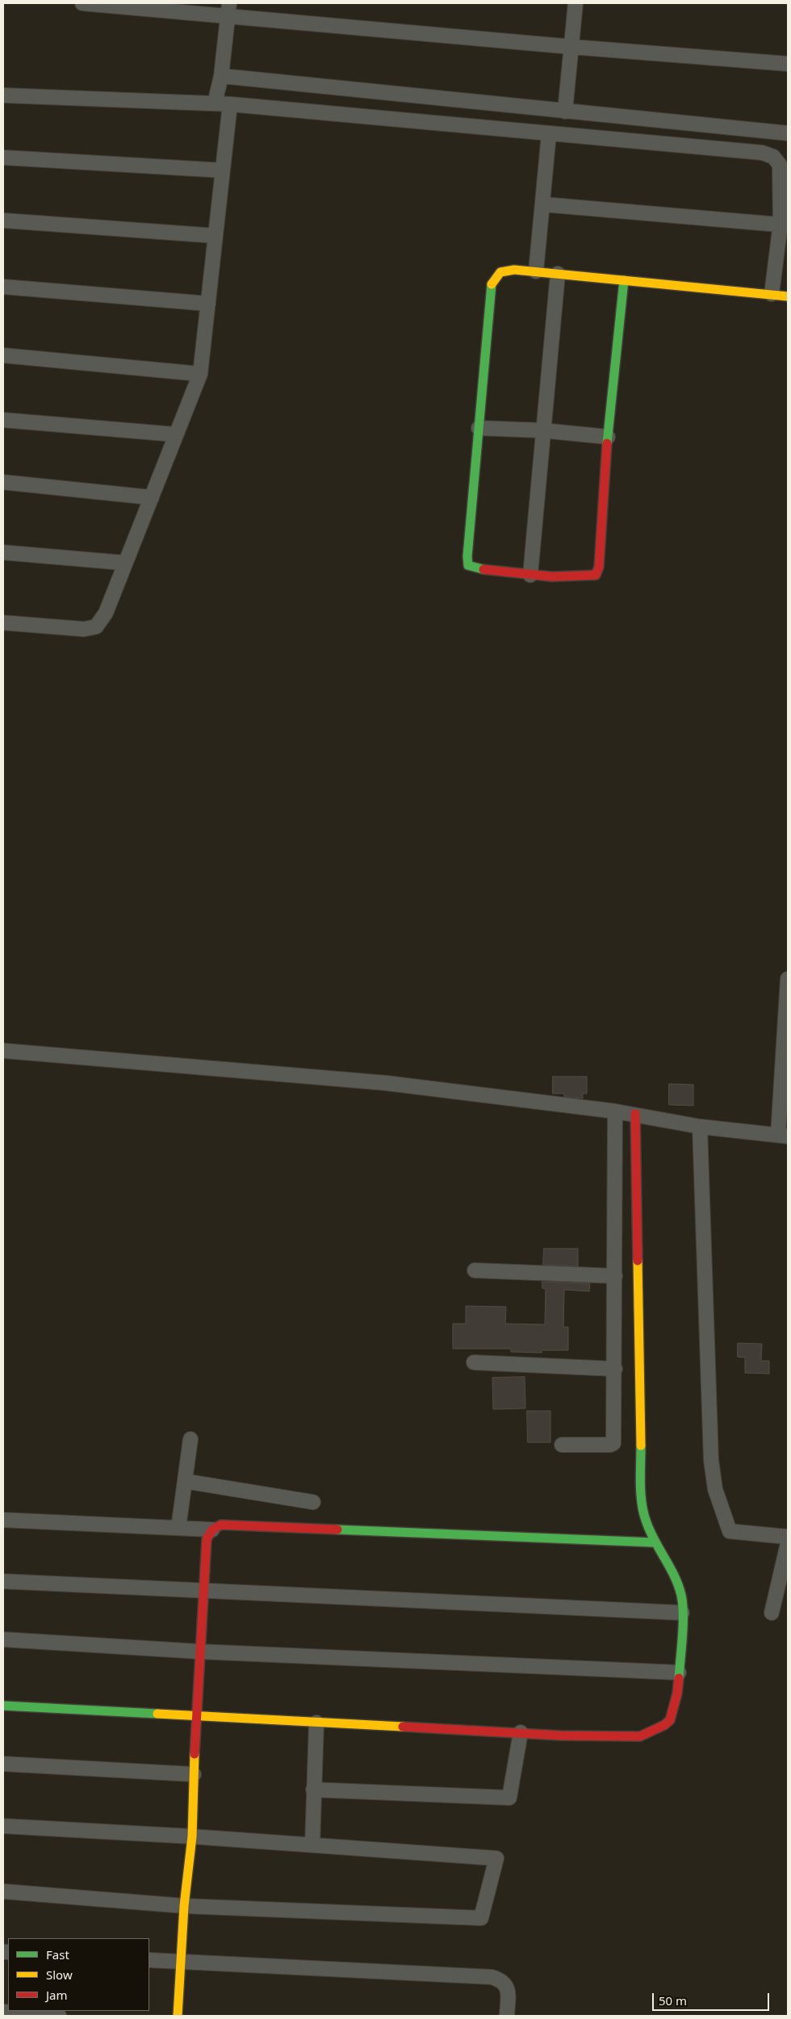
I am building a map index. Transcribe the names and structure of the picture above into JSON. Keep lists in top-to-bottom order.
{
  "legend": ["Fast", "Slow", "Jam"],
  "scale_bar": "50 m"
}
